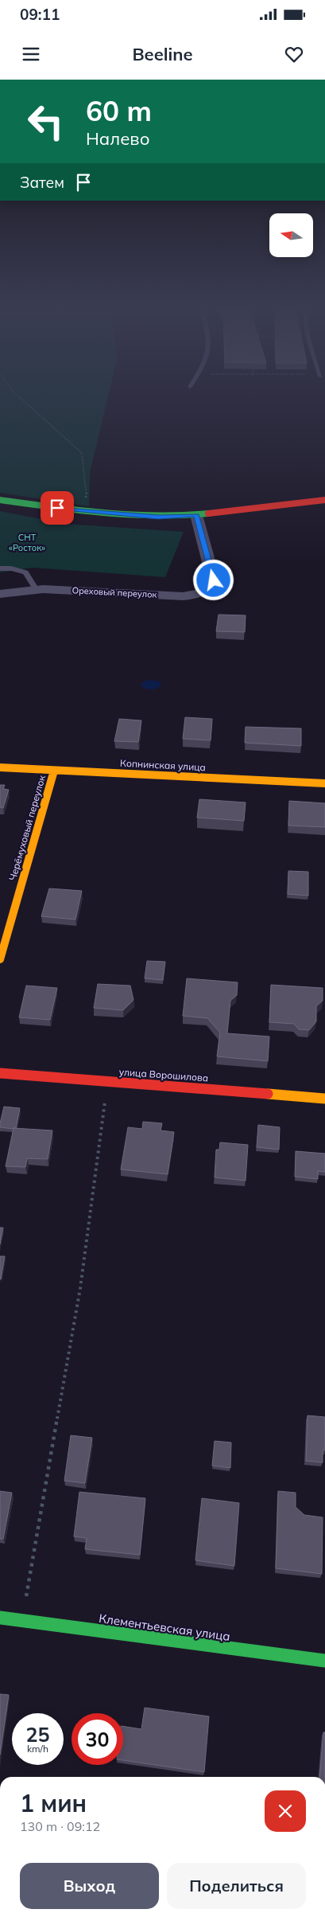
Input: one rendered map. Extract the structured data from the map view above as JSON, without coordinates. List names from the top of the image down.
{
  "streets": {
    "street": [
      "Ореховый переулок",
      "Копнинская улица",
      "Черёмуховый переулок",
      "улица Ворошилова",
      "Клементьевская улица"
    ]
  },
  "crossings": [
    ["Копнинская улица", "Черёмуховый переулок"]
  ],
  "parks": ["СНТ «Росток»"],
  "north": "left",
  "page": {
    "status": "09:11",
    "header": "Beeline",
    "turn": ["60 m", "Налево"],
    "then": "Затем",
    "speed": "25 km/h",
    "limit": "30",
    "heading": ["1 мин", "130 m · 09:12"],
    "buttons": ["Выход", "Поделиться"]
  }
}
